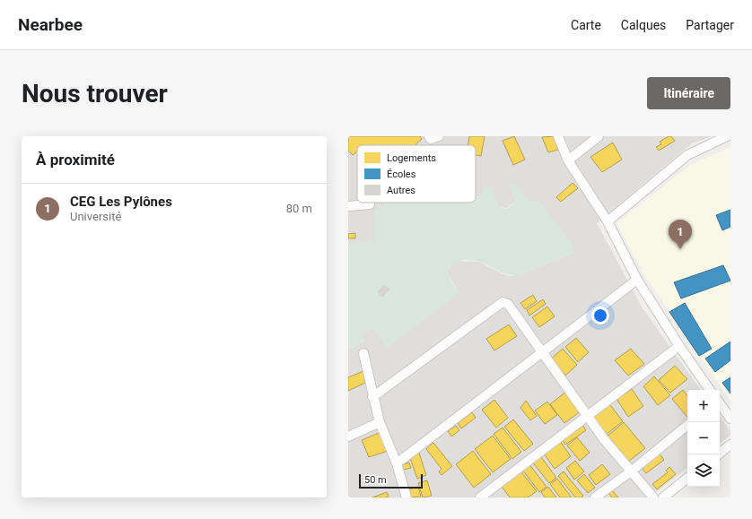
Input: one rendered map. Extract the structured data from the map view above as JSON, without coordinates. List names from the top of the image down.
{
  "legend": ["Logements", "Écoles", "Autres"],
  "scale_bar": "50 m",
  "page": {
    "header": "Nearbee",
    "nav": ["Carte", "Calques", "Partager"],
    "buttons": "Itinéraire",
    "title": "Nous trouver",
    "heading": "À proximité",
    "list": [
      {
        "mark": "1",
        "name": "CEG Les Pylônes",
        "note": "Université",
        "value": "80 m"
      }
    ],
    "pins": "1",
    "map_buttons": ["+", "−"],
    "scale": "50 m"
  }
}
